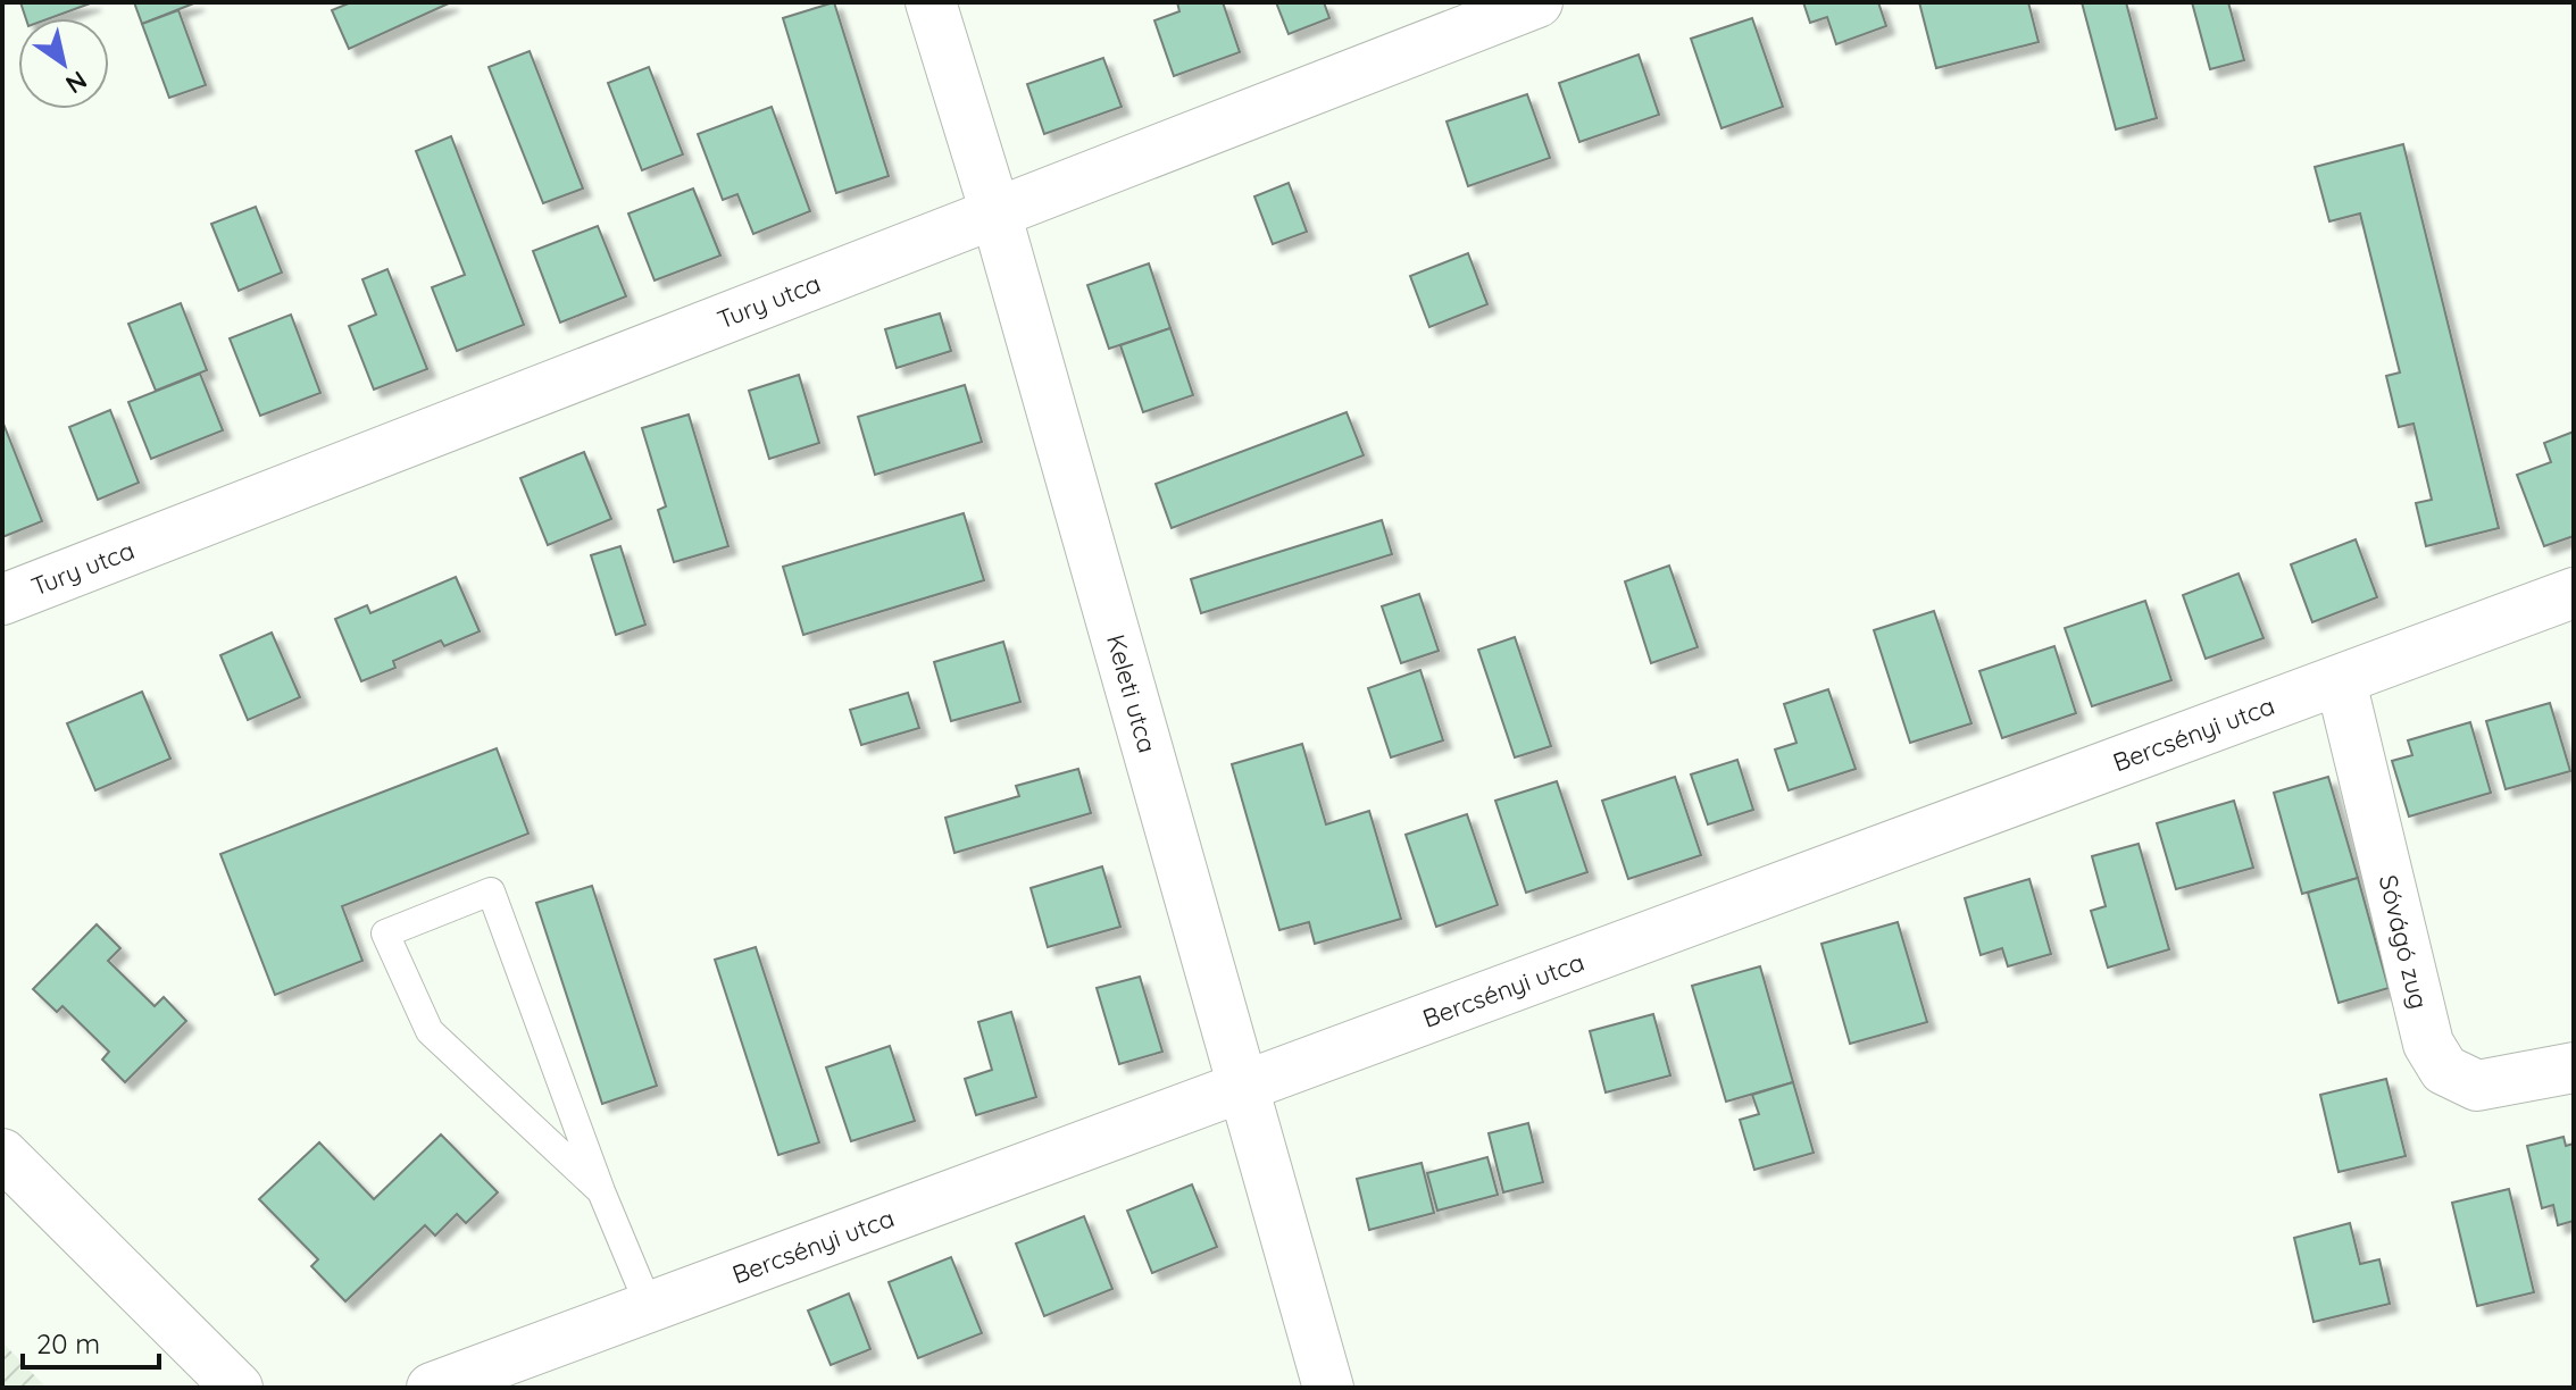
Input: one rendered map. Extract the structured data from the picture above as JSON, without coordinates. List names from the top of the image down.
{
  "streets": {
    "street": [
      "Tury utca",
      "Keleti utca",
      "Bercsényi utca",
      "Sóvágó zug"
    ]
  },
  "crossings": [
    ["Tury utca", "Keleti utca"],
    ["Keleti utca", "Bercsényi utca"],
    ["Bercsényi utca", "Sóvágó zug"]
  ],
  "scale_bar": "20 m",
  "north": "bottom right"
}
